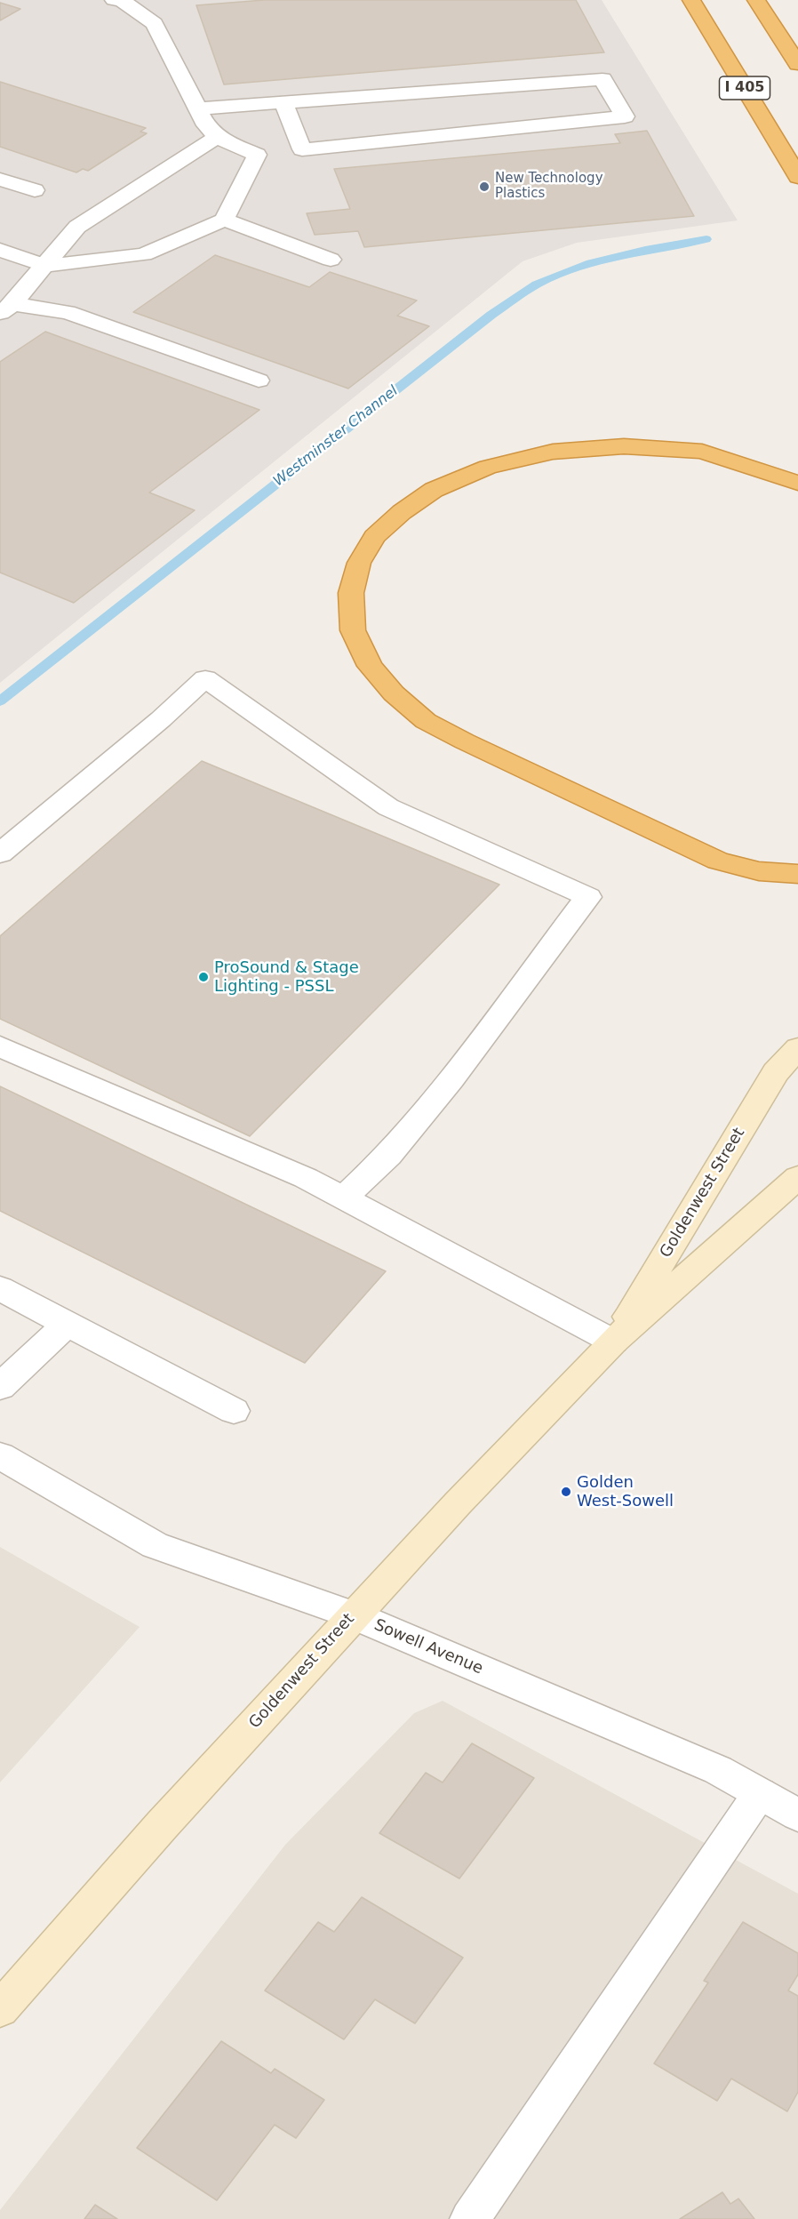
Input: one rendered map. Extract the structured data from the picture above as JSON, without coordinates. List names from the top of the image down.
{
  "streets": {
    "highway": ["I 405"],
    "main road": ["Goldenwest Street"],
    "street": ["Sowell Avenue"]
  },
  "crossings": [
    ["Goldenwest Street", "Sowell Avenue"]
  ],
  "water": ["Westminster Channel"],
  "places": ["New Technology Plastics", "ProSound & Stage Lighting - PSSL", "Golden West-Sowell"]
}
